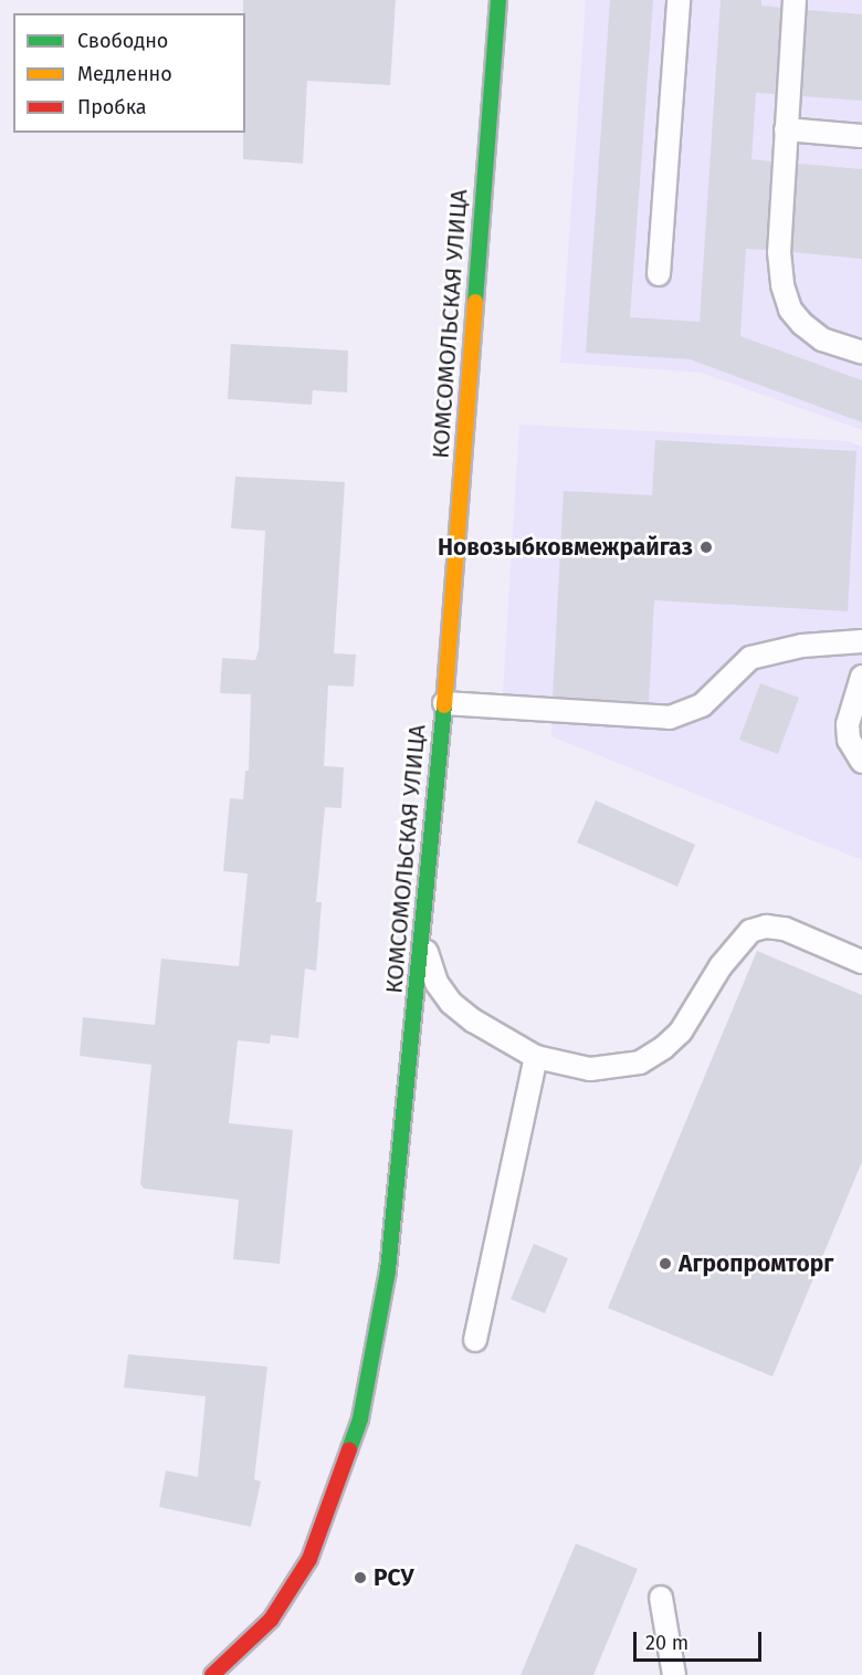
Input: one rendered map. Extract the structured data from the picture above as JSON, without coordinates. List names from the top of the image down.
{
  "streets": {
    "street": ["КОМСОМОЛЬСКАЯ УЛИЦА"]
  },
  "places": ["Новозыбковмежрайгаз", "Агропромторг", "РСУ"],
  "legend": ["Свободно", "Медленно", "Пробка"],
  "scale_bar": "20 m"
}
